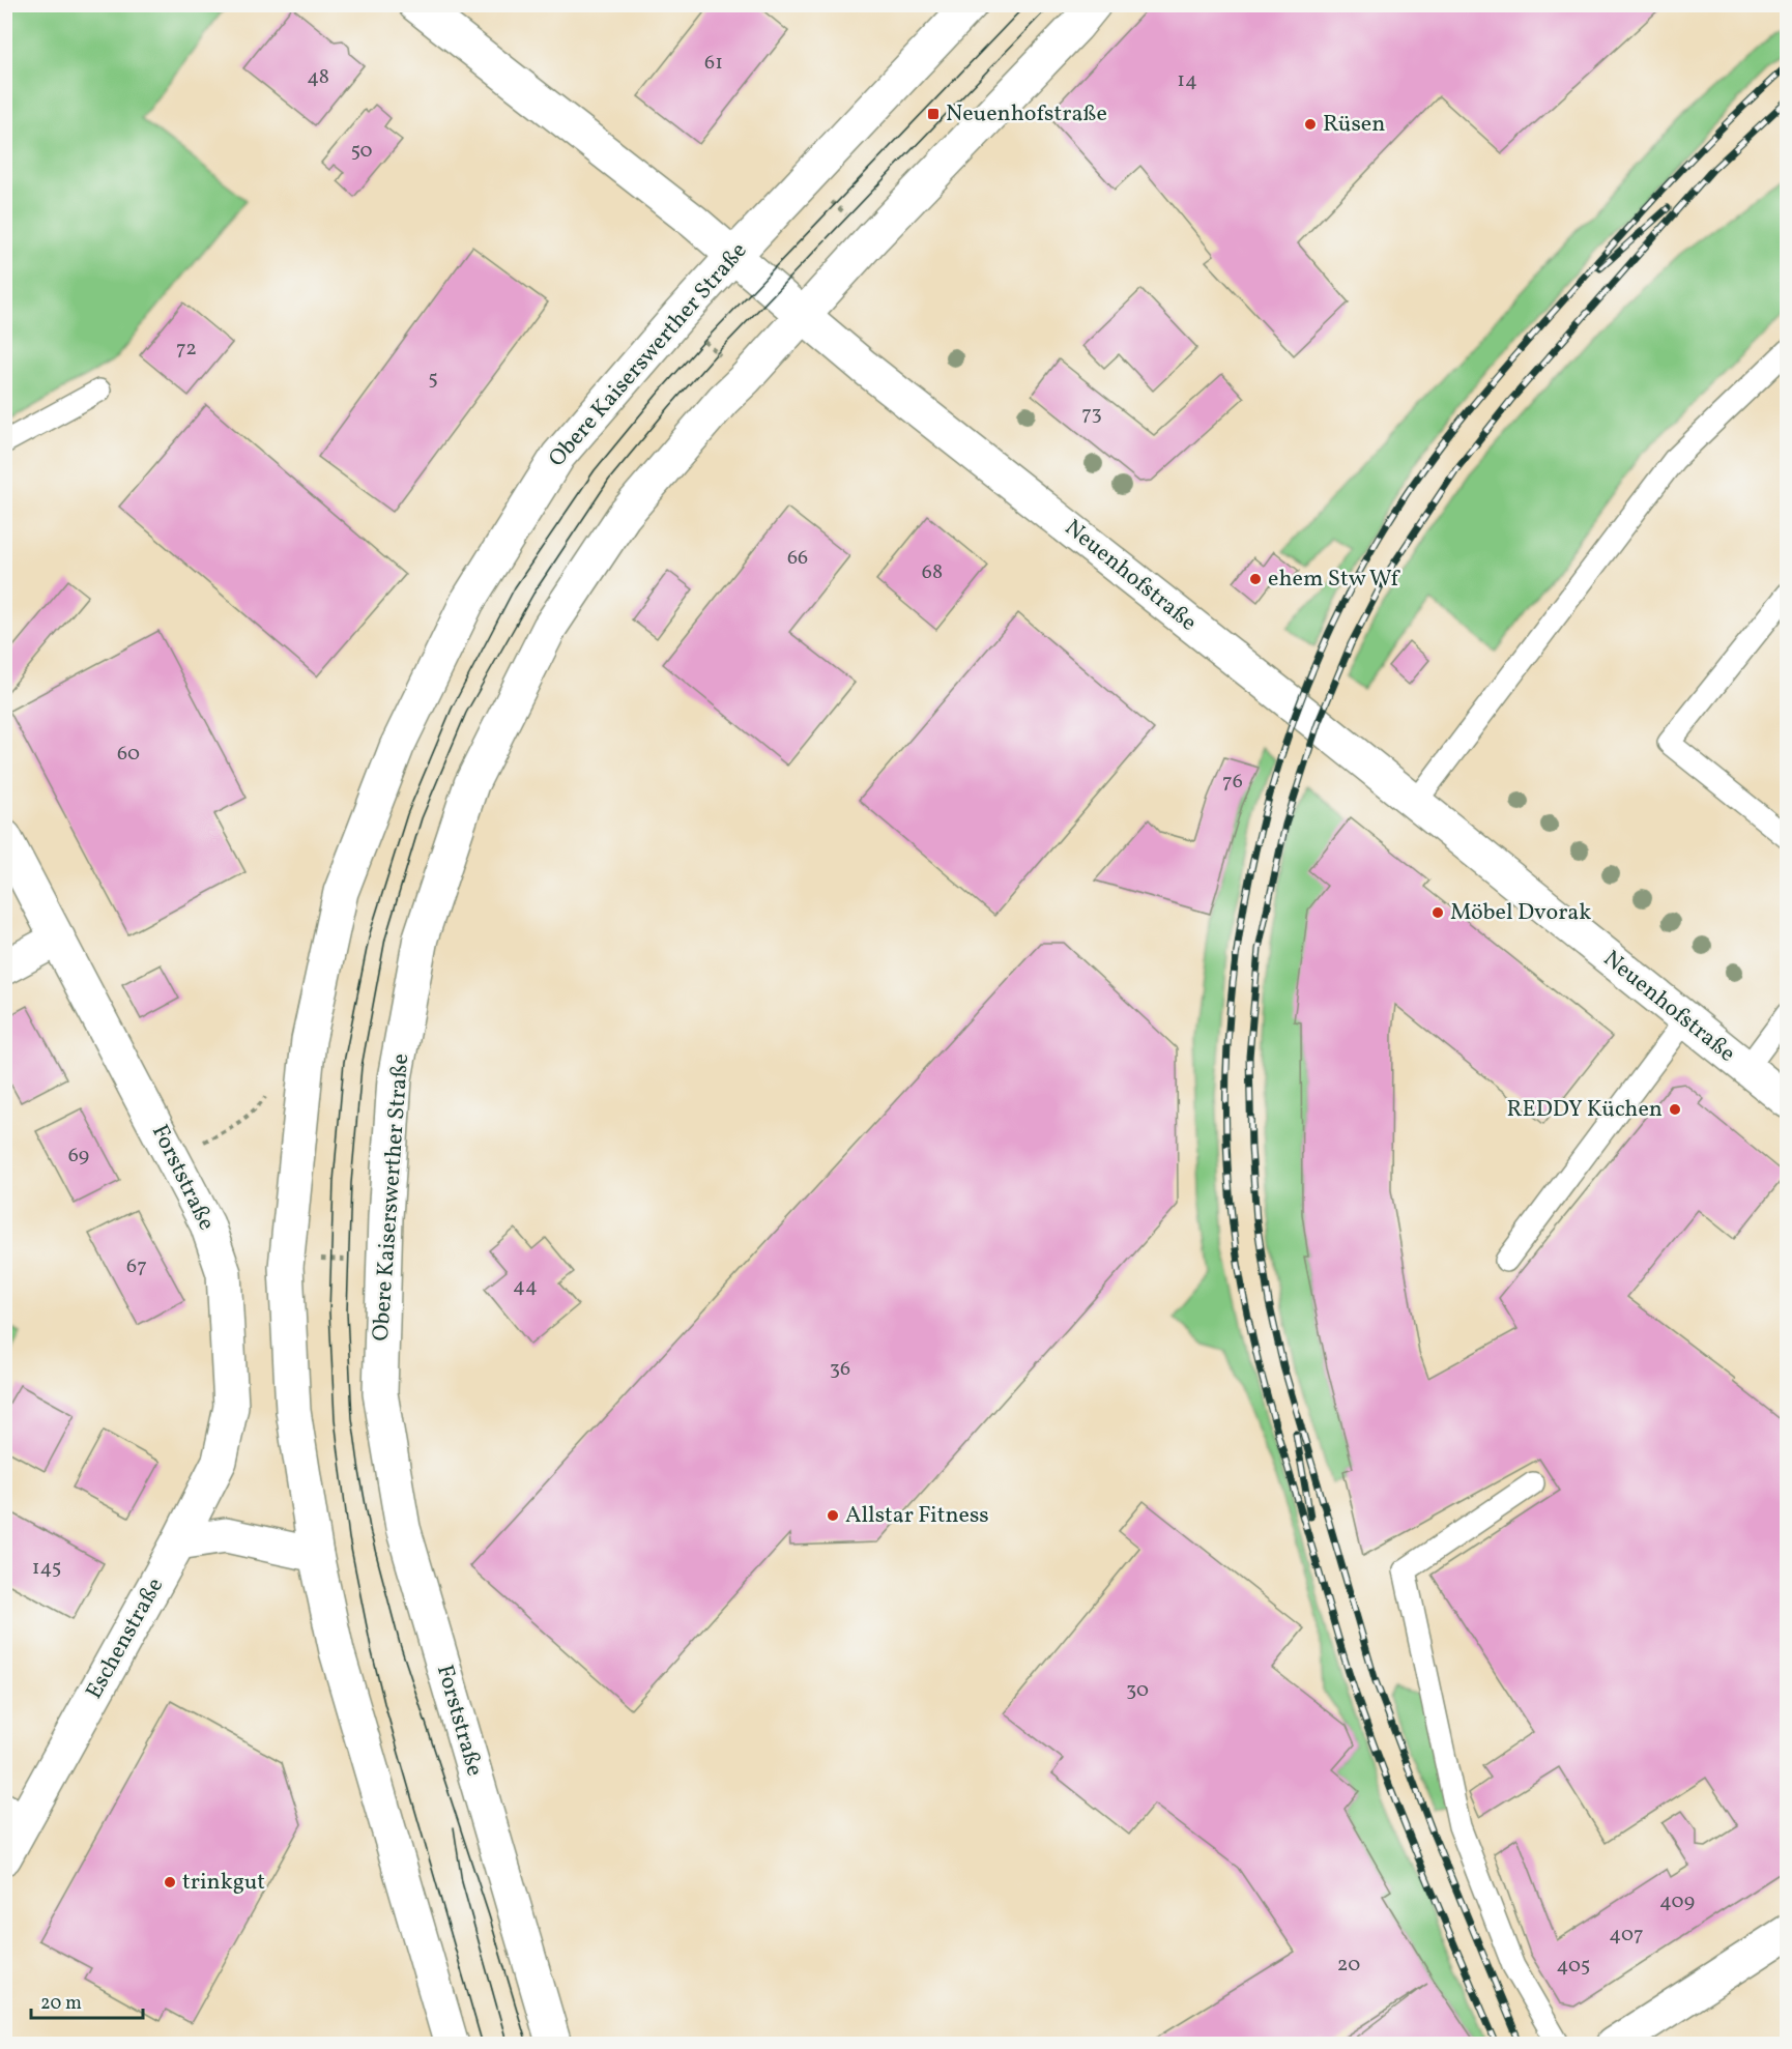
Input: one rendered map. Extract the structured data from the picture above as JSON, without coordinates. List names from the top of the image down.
{
  "streets": {
    "street": [
      "Obere Kaiserswerther Straße",
      "Neuenhofstraße",
      "Forststraße",
      "Eschenstraße"
    ]
  },
  "crossings": [
    ["Obere Kaiserswerther Straße", "Neuenhofstraße"],
    ["Obere Kaiserswerther Straße", "Forststraße"],
    ["Forststraße", "Eschenstraße"]
  ],
  "places": {
    "transit": ["Neuenhofstraße"],
    "other": [
      "Rüsen",
      "ehem Stw Wf",
      "Möbel Dvorak",
      "REDDY Küchen",
      "Allstar Fitness",
      "trinkgut"
    ]
  },
  "house_numbers": [
    "61",
    "48",
    "14",
    "50",
    "72",
    "5",
    "73",
    "66",
    "68",
    "60",
    "76",
    "69",
    "67",
    "44",
    "36",
    "145",
    "30",
    "409",
    "407",
    "20",
    "405"
  ],
  "scale_bar": "20 m"
}
